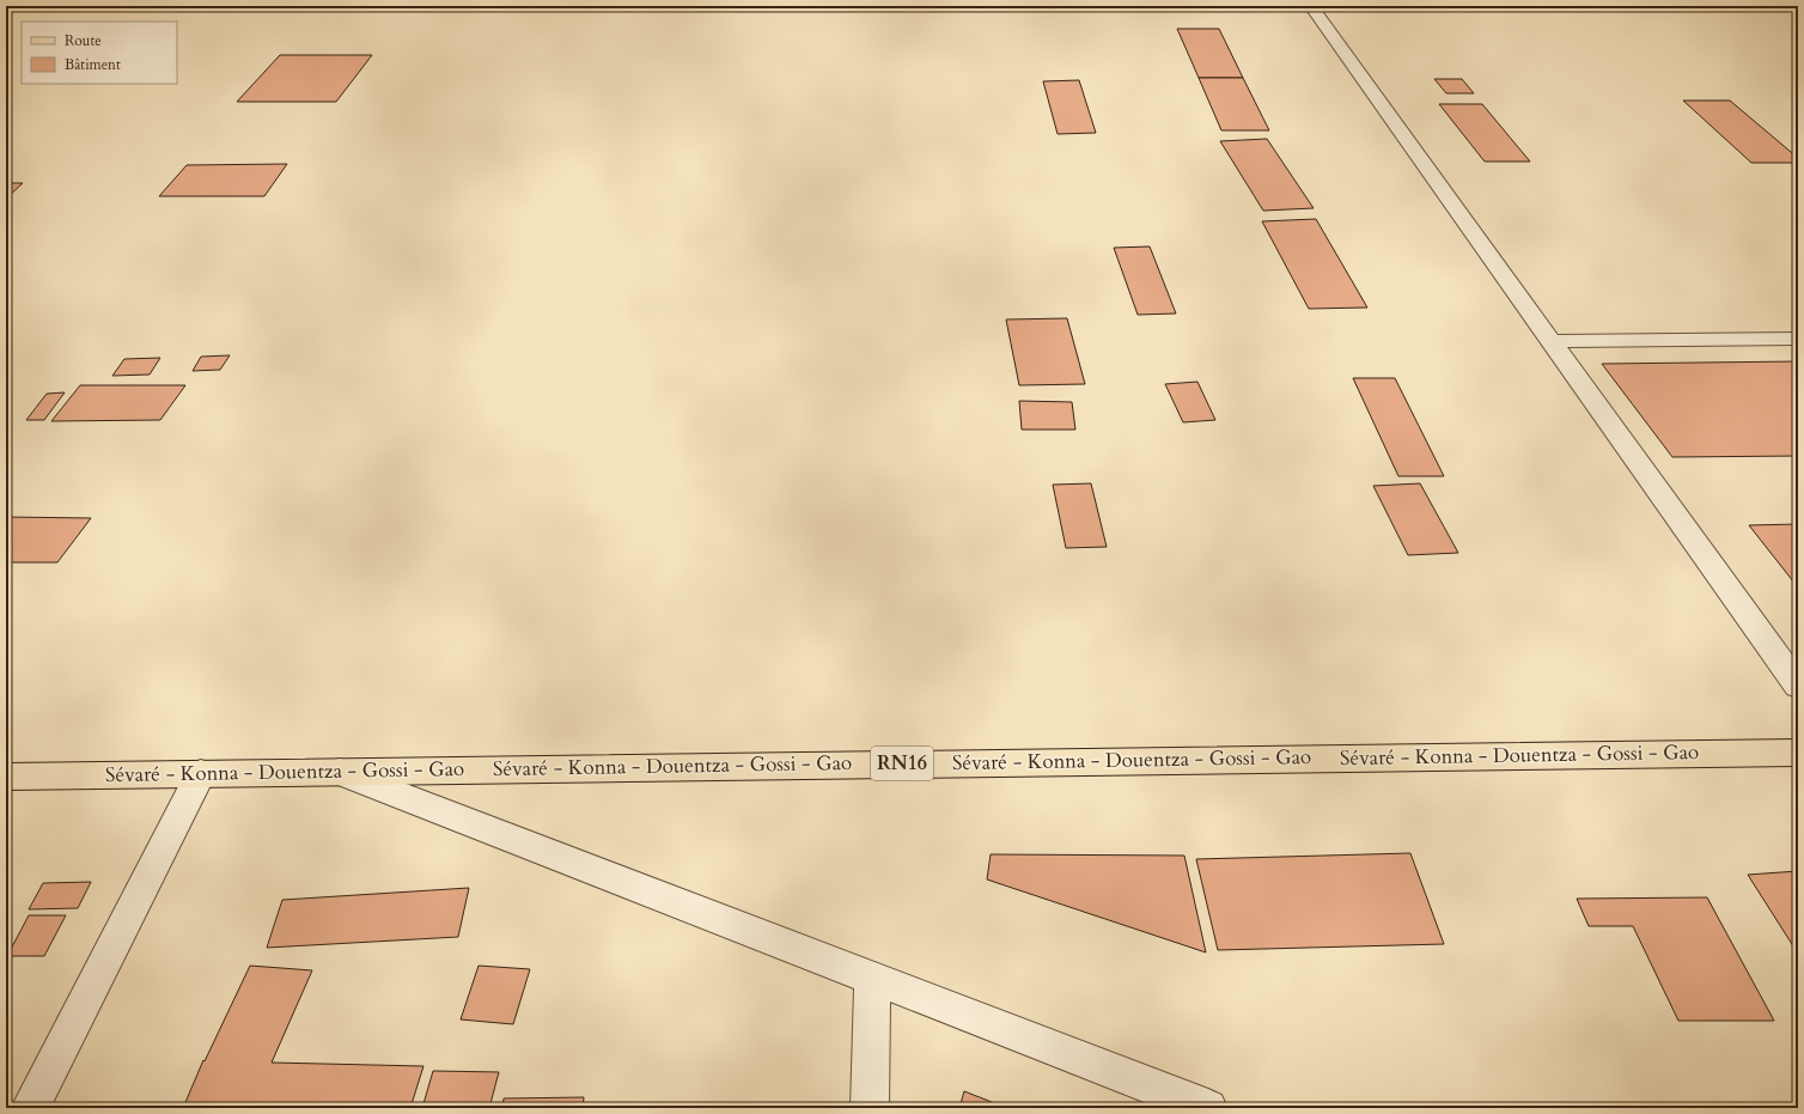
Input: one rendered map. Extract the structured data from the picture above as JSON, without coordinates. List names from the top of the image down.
{
  "streets": {
    "main road": ["Sévaré - Konna - Douentza - Gossi - Gao", "RN16"]
  },
  "legend": ["Route", "Bâtiment"]
}
